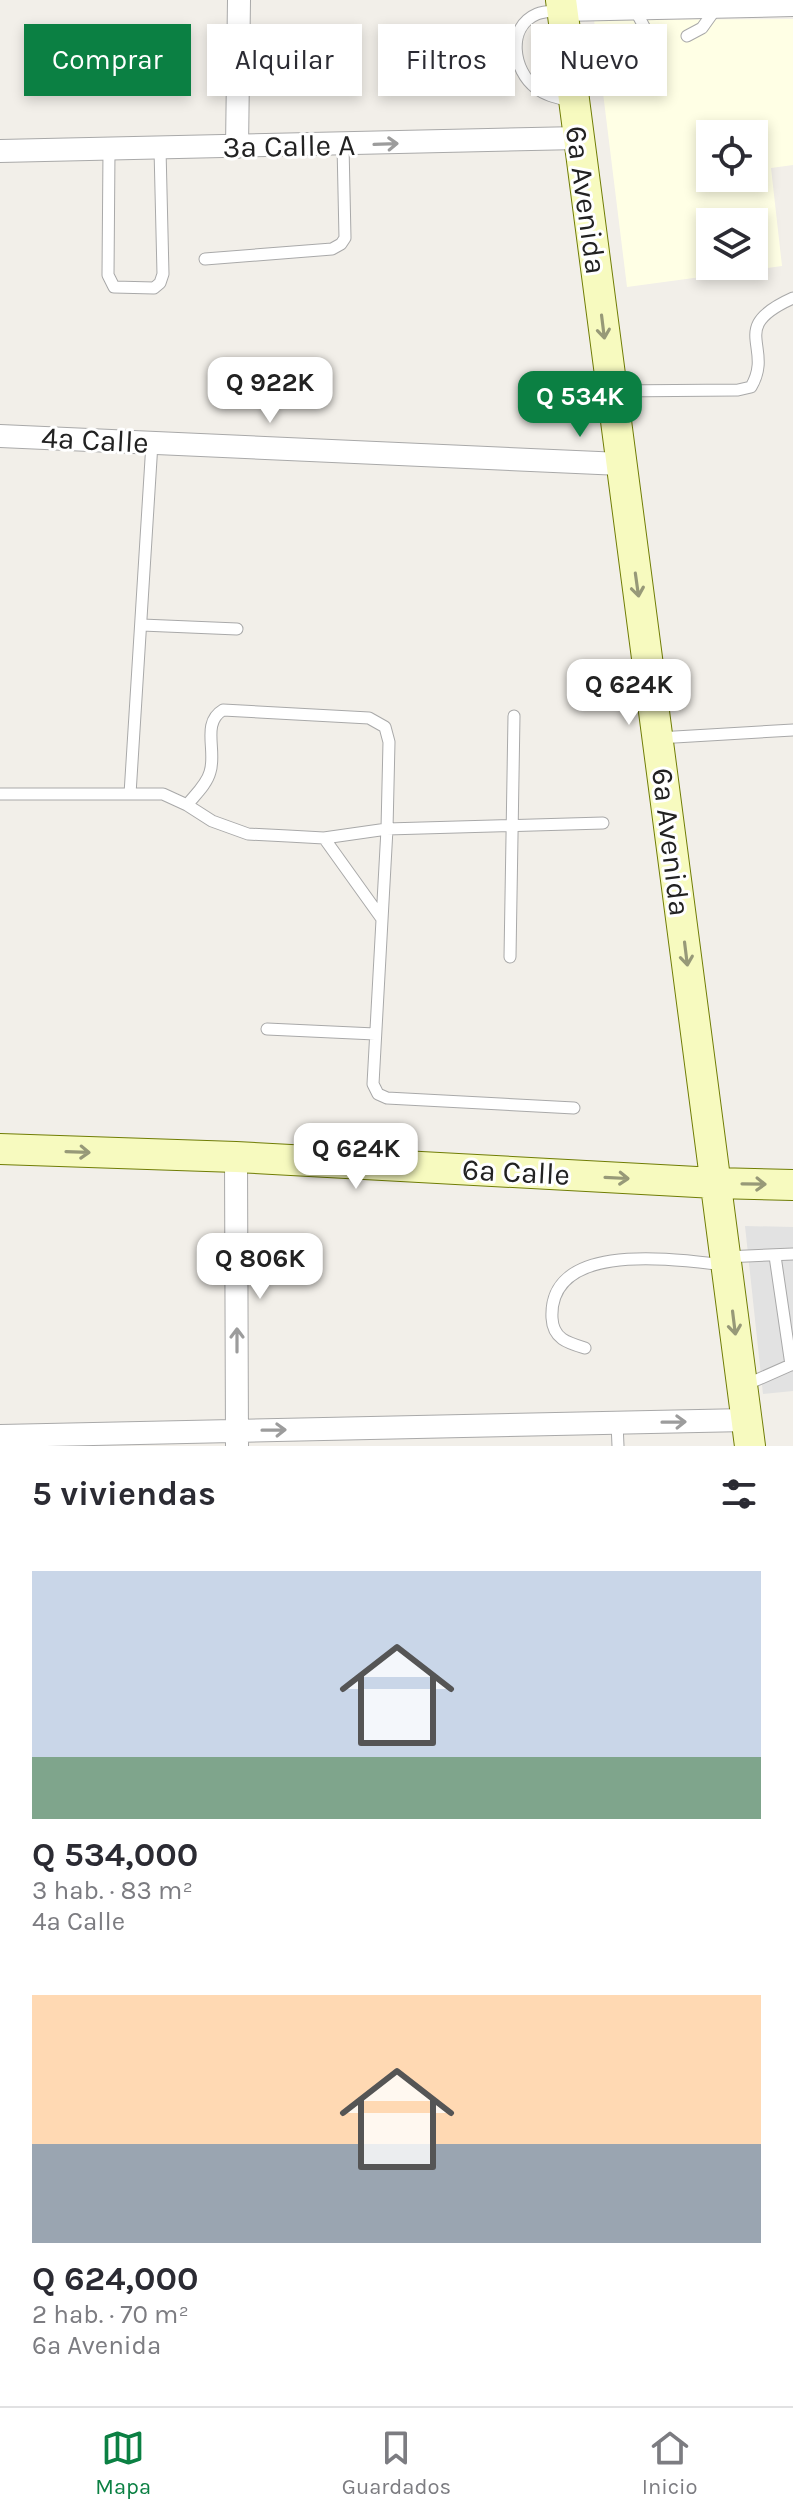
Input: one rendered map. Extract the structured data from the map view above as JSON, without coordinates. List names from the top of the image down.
{
  "streets": {
    "main road": ["6a Avenida", "6a Calle"],
    "street": ["3a Calle A", "4a Calle"]
  },
  "crossings": [
    ["3a Calle A", "6a Avenida"],
    ["6a Avenida", "4a Calle"],
    ["6a Avenida", "6a Calle"]
  ],
  "one_way": ["3a Calle A", "6a Avenida", "6a Calle"],
  "page": {
    "chip": [
      "Comprar",
      "Alquilar",
      "Filtros",
      "Nuevo"
    ],
    "price": [
      "Q 922K",
      "Q 534K",
      "Q 624K",
      "Q 624K",
      "Q 806K"
    ],
    "heading": "5 viviendas",
    "list": [
      {
        "name": "Q 534,000",
        "note": "3 hab. · 83 m² · 4a Calle"
      },
      {
        "name": "Q 624,000",
        "note": "2 hab. · 70 m² · 6a Avenida"
      }
    ],
    "tabs": ["Mapa", "Guardados", "Inicio"]
  }
}
